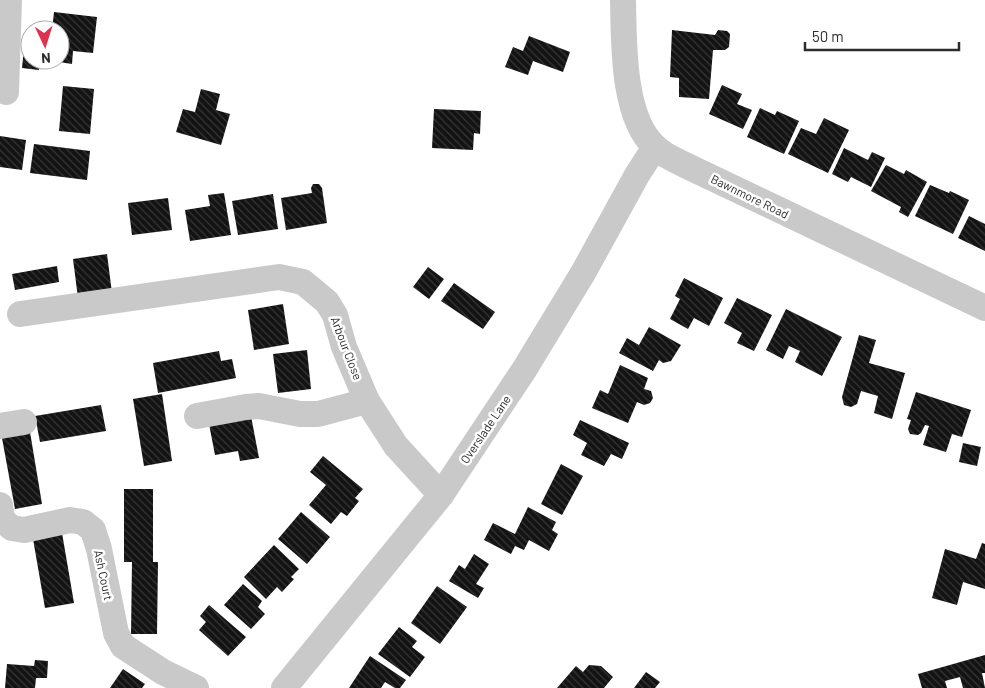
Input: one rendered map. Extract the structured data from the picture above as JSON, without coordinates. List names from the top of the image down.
{
  "streets": {
    "street": [
      "Bawnmore Road",
      "Arbour Close",
      "Overslade Lane",
      "Ash Court"
    ]
  },
  "crossings": [
    ["Bawnmore Road", "Overslade Lane"],
    ["Arbour Close", "Overslade Lane"]
  ],
  "scale_bar": "50 m",
  "north": "bottom"
}
